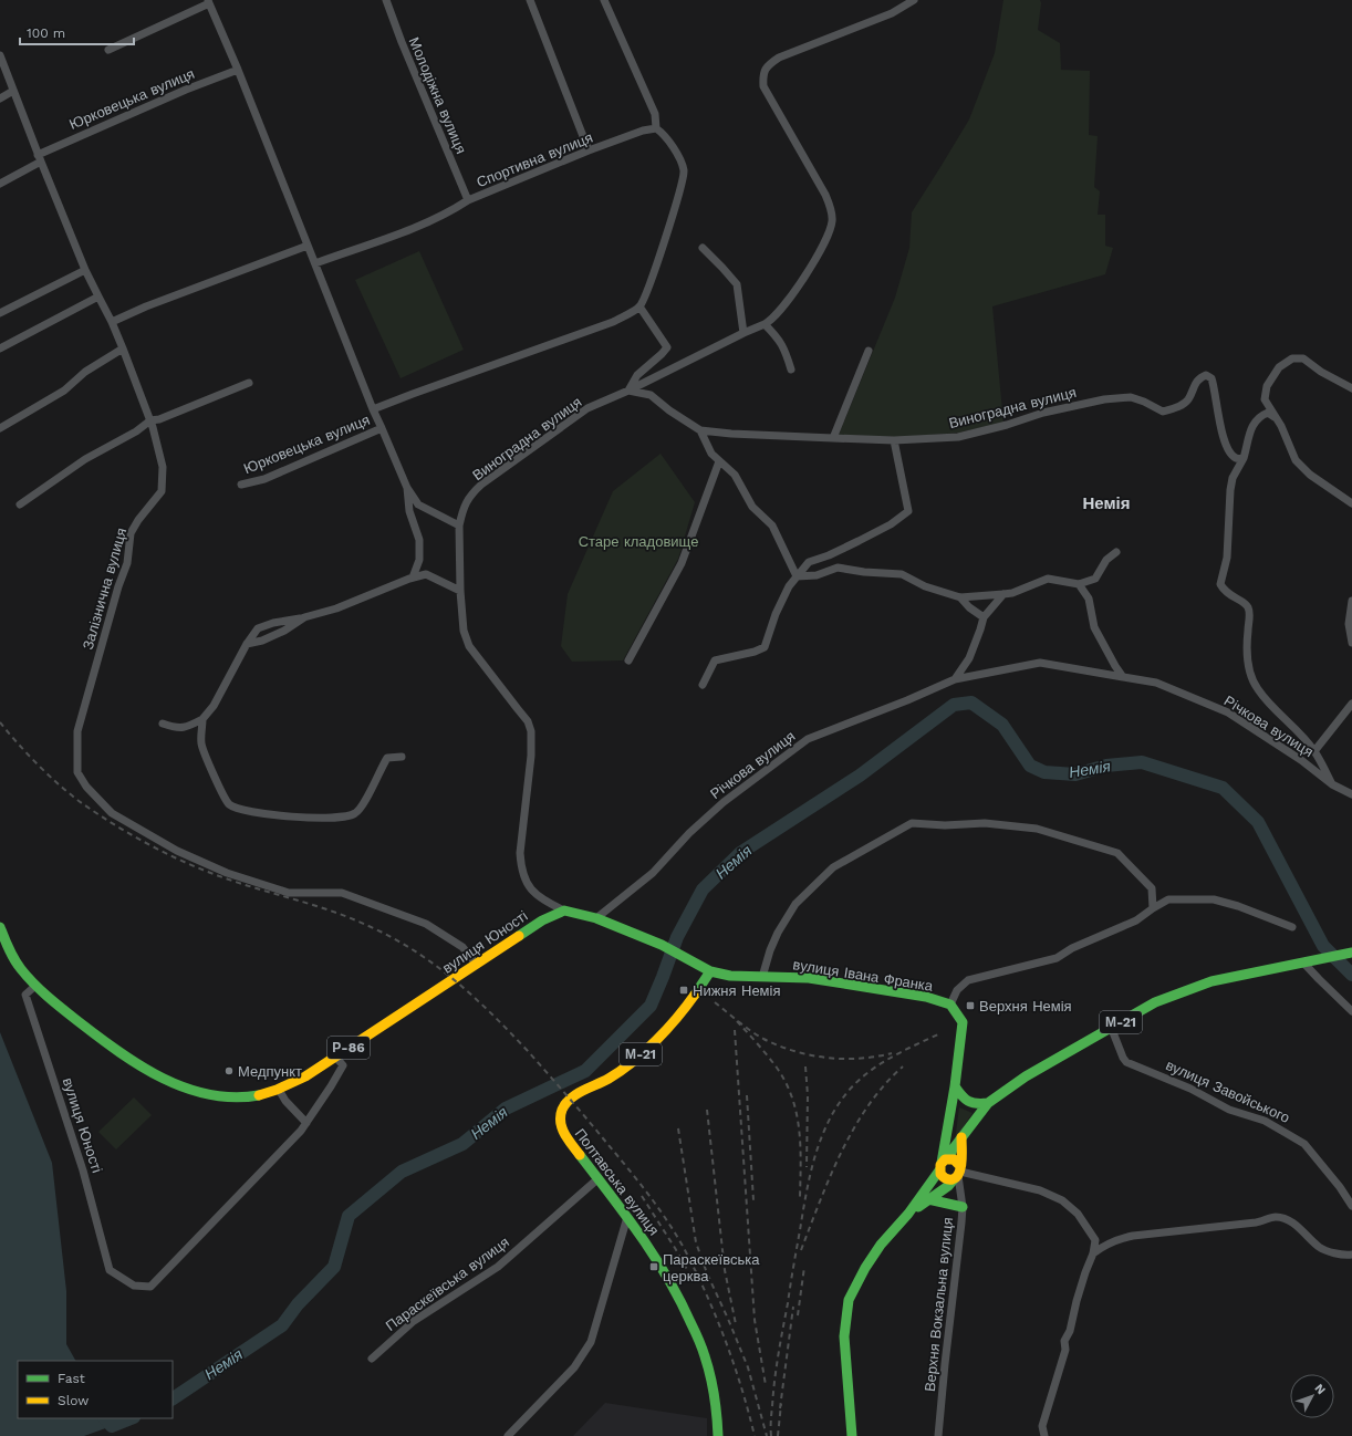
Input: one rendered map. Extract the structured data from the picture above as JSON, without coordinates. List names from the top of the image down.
{
  "streets": {
    "main road": [
      "вулиця Юності",
      "вулиця Івана Франка",
      "М-21",
      "Р-86",
      "Полтавська вулиця"
    ],
    "street": [
      "Молодіжна вулиця",
      "Юрковецька вулиця",
      "Спортивна вулиця",
      "Виноградна вулиця",
      "Залізнична вулиця",
      "Річкова вулиця",
      "вулиця Завойського",
      "Параскеївська вулиця",
      "Верхня Вокзальна вулиця"
    ]
  },
  "crossings": [
    ["Молодіжна вулиця", "Спортивна вулиця"],
    ["Юрковецька вулиця", "Спортивна вулиця"],
    ["Юрковецька вулиця", "Виноградна вулиця"],
    ["Юрковецька вулиця", "Залізнична вулиця"],
    ["Залізнична вулиця", "вулиця Юності"],
    ["Річкова вулиця", "вулиця Івана Франка"],
    ["вулиця Юності", "Р-86"],
    ["вулиця Івана Франка", "Полтавська вулиця"],
    ["М-21", "вулиця Завойського"],
    ["М-21", "Верхня Вокзальна вулиця"],
    ["Полтавська вулиця", "Параскеївська вулиця"]
  ],
  "districts": ["Немія"],
  "water": ["Немія"],
  "parks": ["Старе кладовище"],
  "places": {
    "transit": ["Нижня Немія", "Верхня Немія", "Параскеївська церква"],
    "other": ["Медпункт"]
  },
  "legend": ["Fast", "Slow"],
  "scale_bar": "100 m",
  "north": "top right"
}
